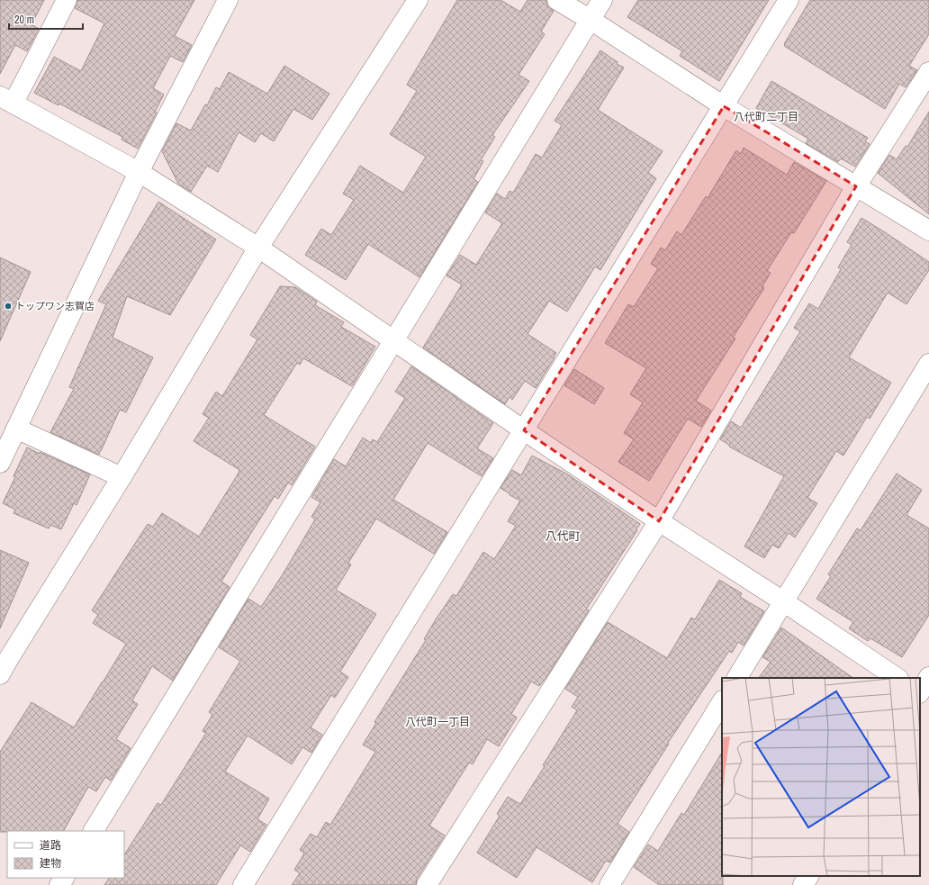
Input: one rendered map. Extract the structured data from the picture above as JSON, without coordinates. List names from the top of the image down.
{
  "districts": ["八代町二丁目", "八代町", "八代町一丁目"],
  "places": ["トップワン志賀店"],
  "legend": ["道路", "建物"],
  "scale_bar": "20 m"
}
